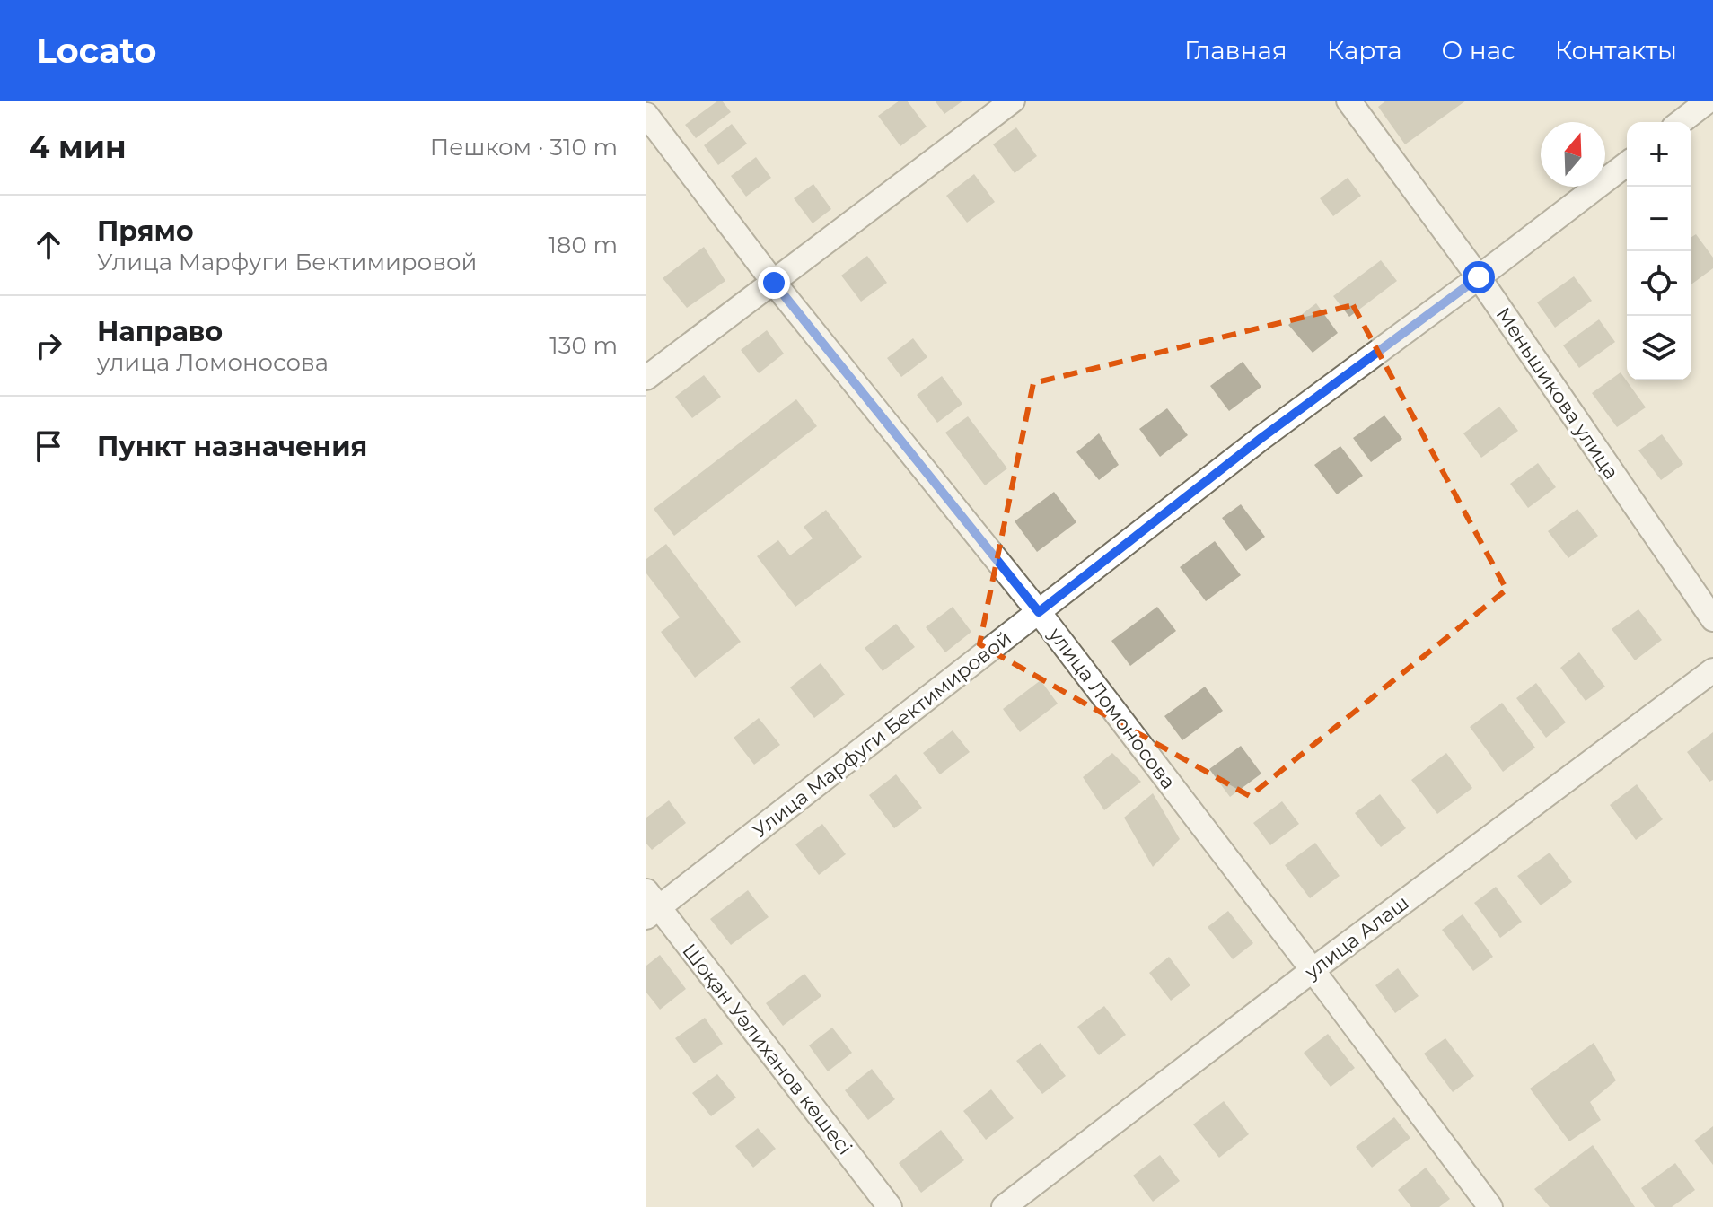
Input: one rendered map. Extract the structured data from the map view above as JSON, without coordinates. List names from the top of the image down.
{
  "streets": {
    "street": [
      "Меньшикова улица",
      "улица Ломоносова",
      "Улица Марфуги Бектимировой",
      "улица Алаш",
      "Шоқан Уәлиханов көшесі"
    ]
  },
  "crossings": [
    ["Меньшикова улица", "Улица Марфуги Бектимировой"],
    ["улица Ломоносова", "Улица Марфуги Бектимировой"],
    ["улица Ломоносова", "улица Алаш"],
    ["Улица Марфуги Бектимировой", "Шоқан Уәлиханов көшесі"]
  ],
  "north": "top",
  "page": {
    "header": "Locato",
    "nav": [
      "Главная",
      "Карта",
      "О нас",
      "Контакты"
    ],
    "heading": ["4 мин", "Пешком · 310 m"],
    "map_buttons": ["+", "−"],
    "list": [
      ["Прямо", "Улица Марфуги Бектимировой", "180 m"],
      ["Направо", "улица Ломоносова", "130 m"],
      "Пункт назначения"
    ]
  }
}
